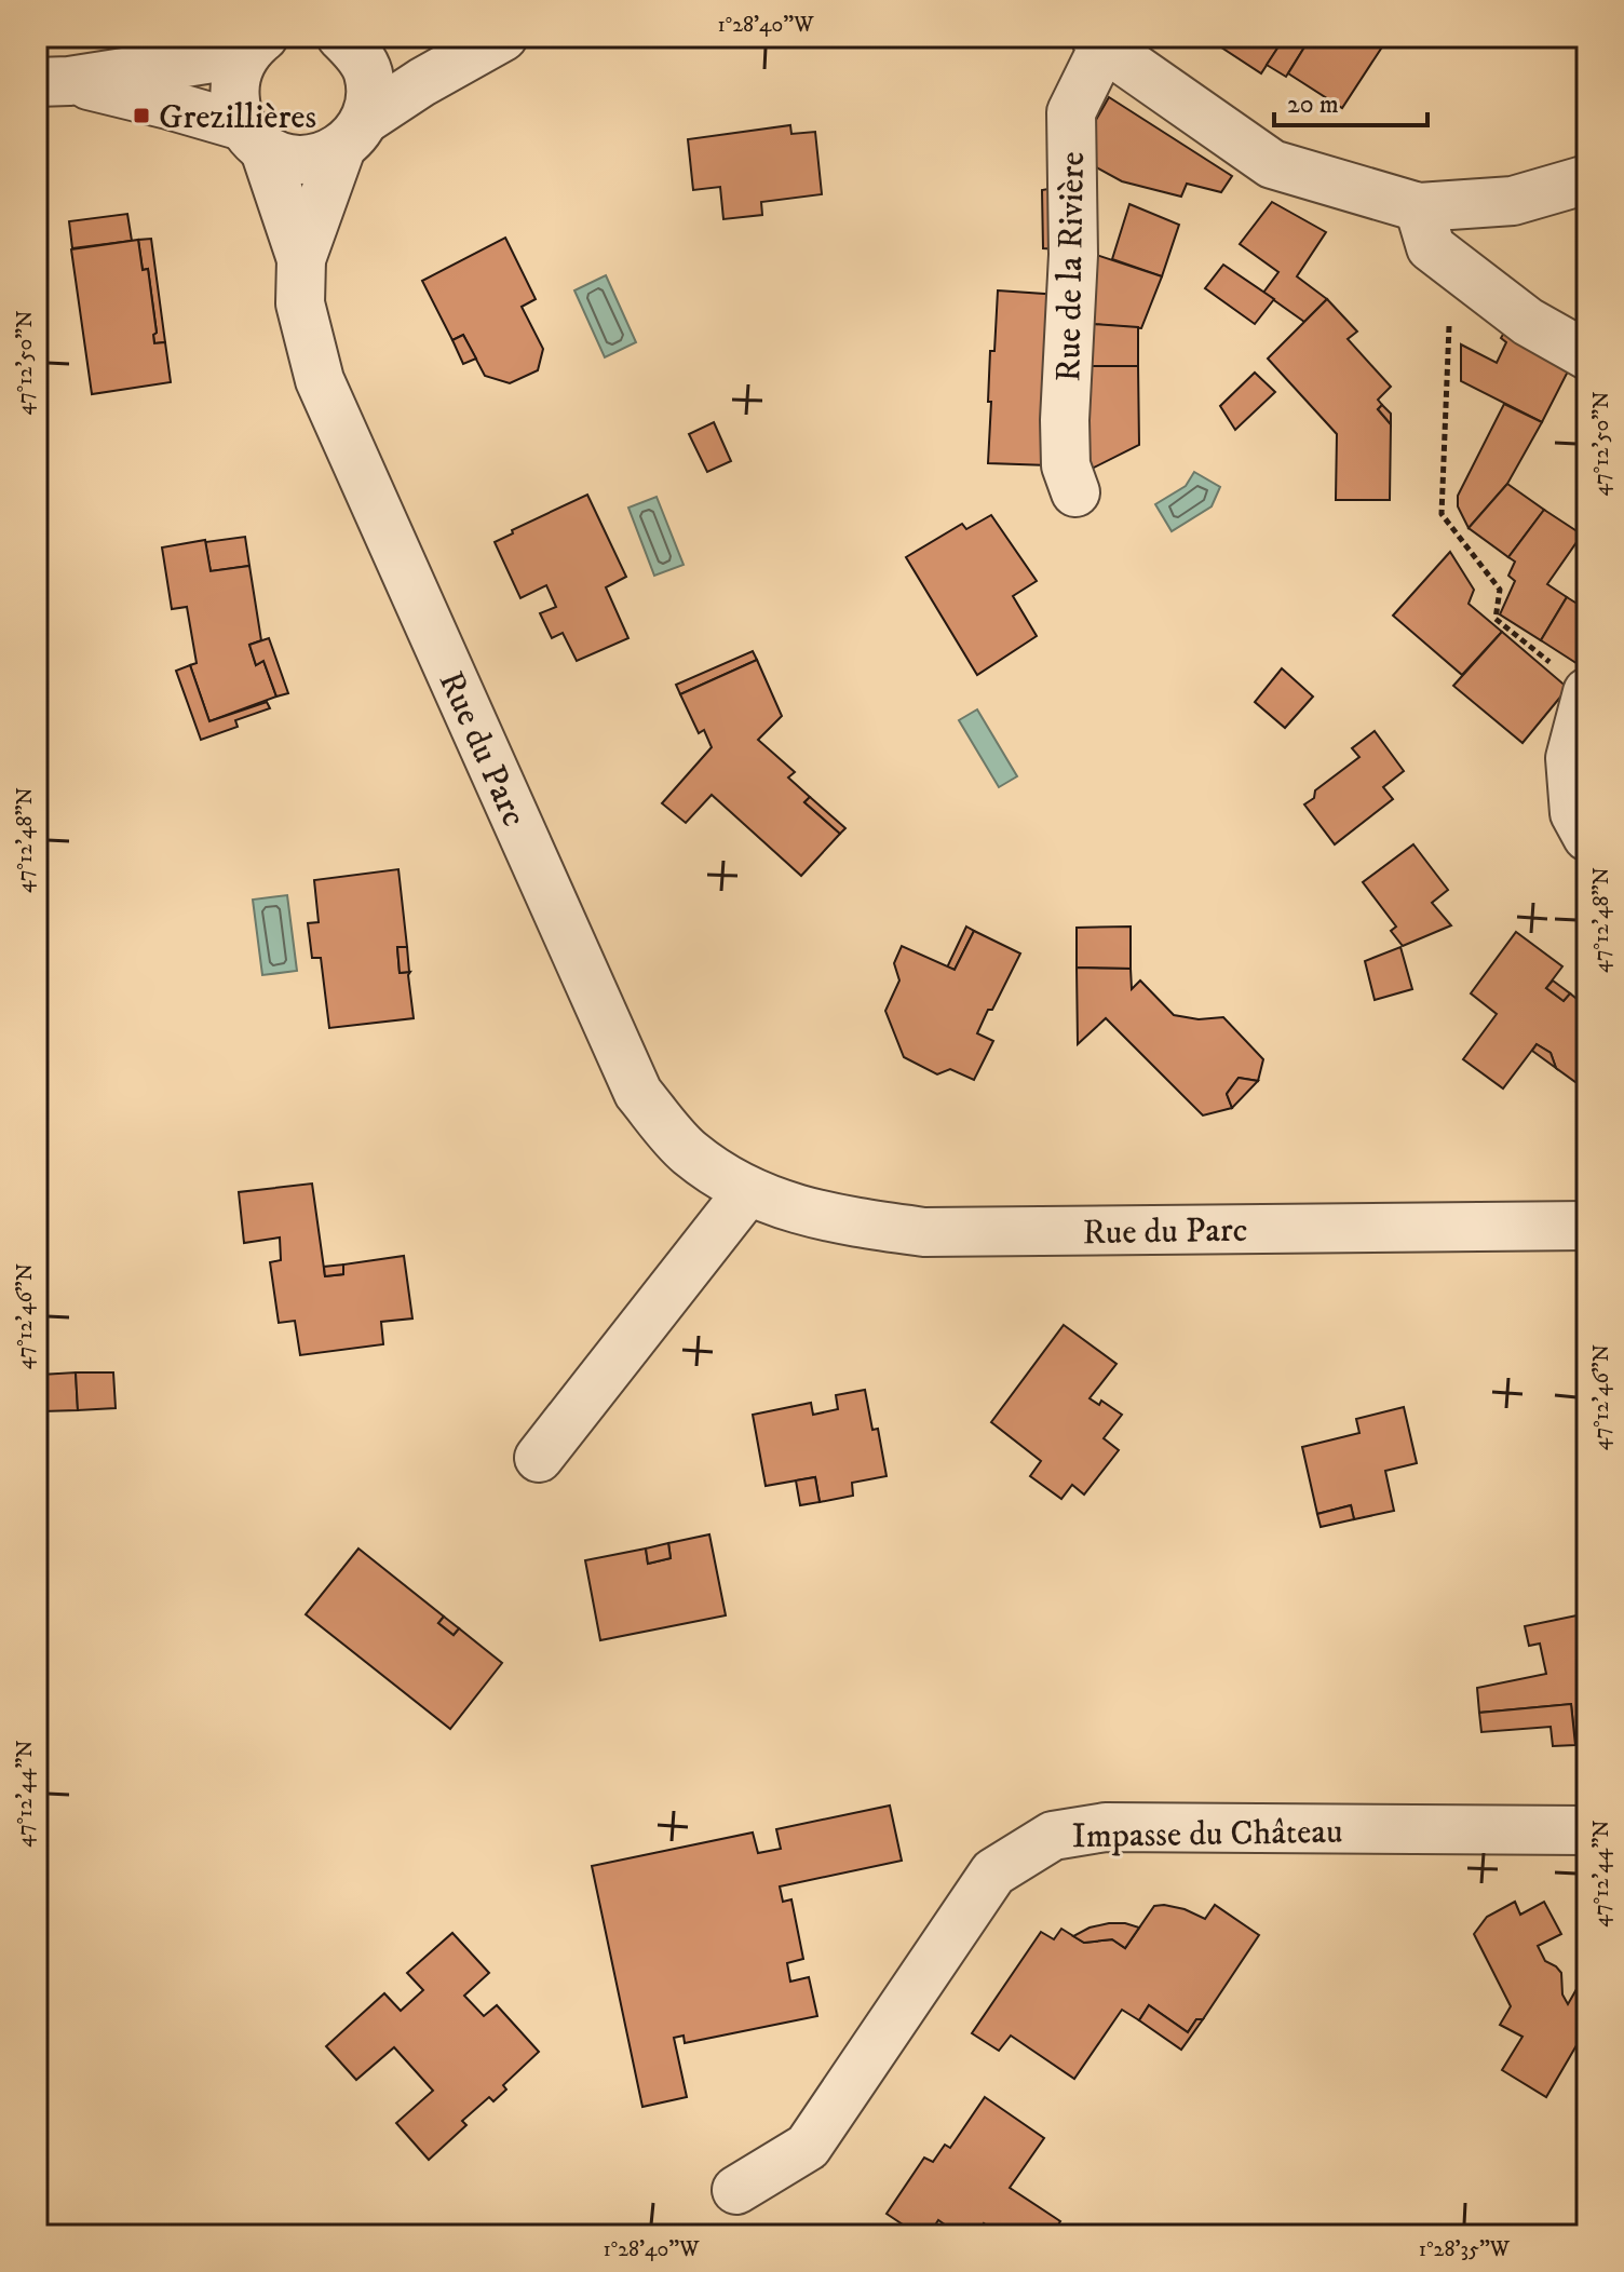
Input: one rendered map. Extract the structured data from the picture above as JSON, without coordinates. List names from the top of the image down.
{
  "streets": {
    "street": ["Rue de la Rivière", "Rue du Parc", "Impasse du Château"]
  },
  "places": {
    "transit": ["Grezillières"]
  },
  "scale_bar": "20 m",
  "coordinates": [
    "1°28'40\"W",
    "47°12'50\"N",
    "47°12'48\"N",
    "47°12'46\"N",
    "47°12'44\"N",
    "1°28'35\"W"
  ]
}
